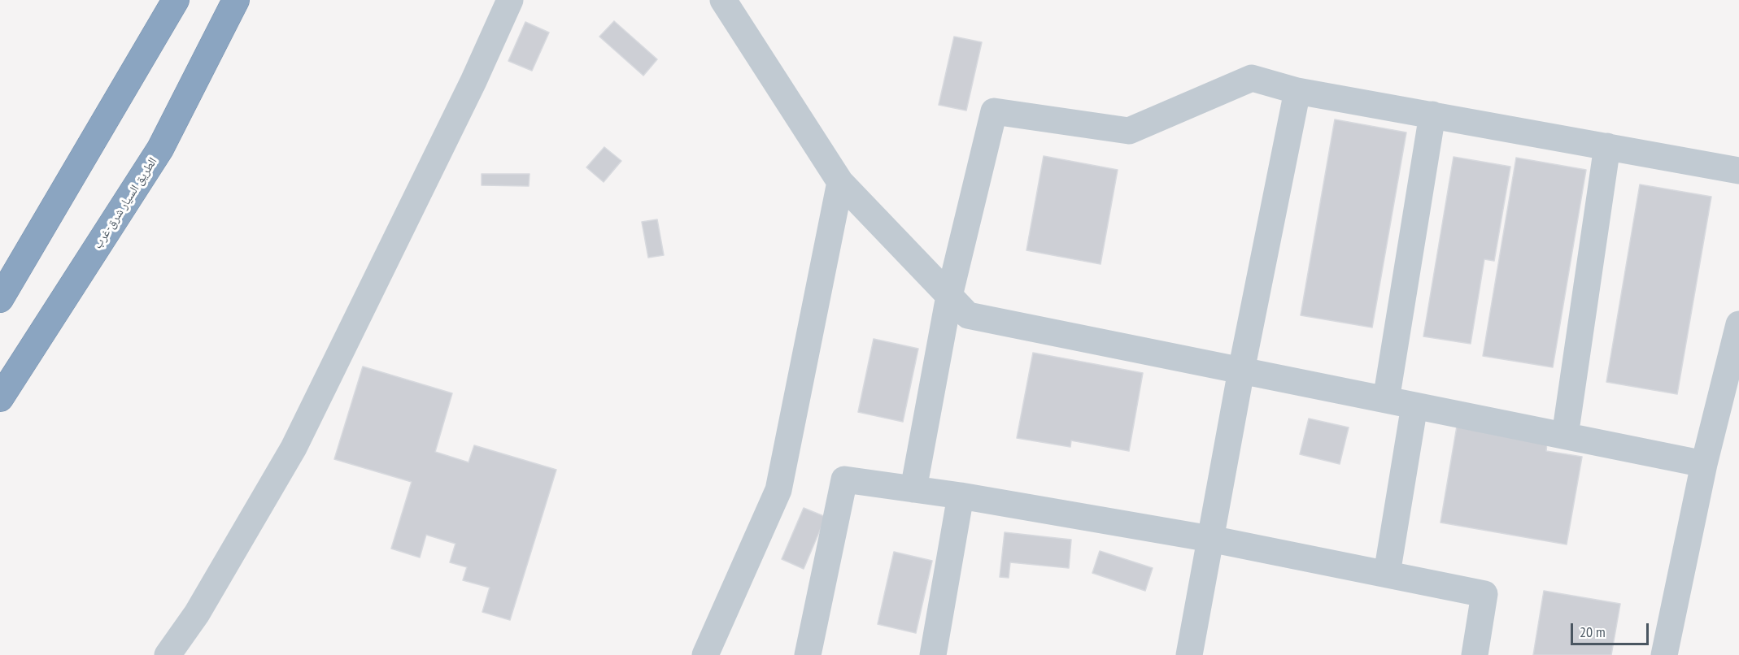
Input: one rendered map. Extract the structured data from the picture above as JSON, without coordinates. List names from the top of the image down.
{
  "streets": {
    "highway": ["الطريق السيار شرق-غرب"]
  },
  "scale_bar": "20 m"
}
